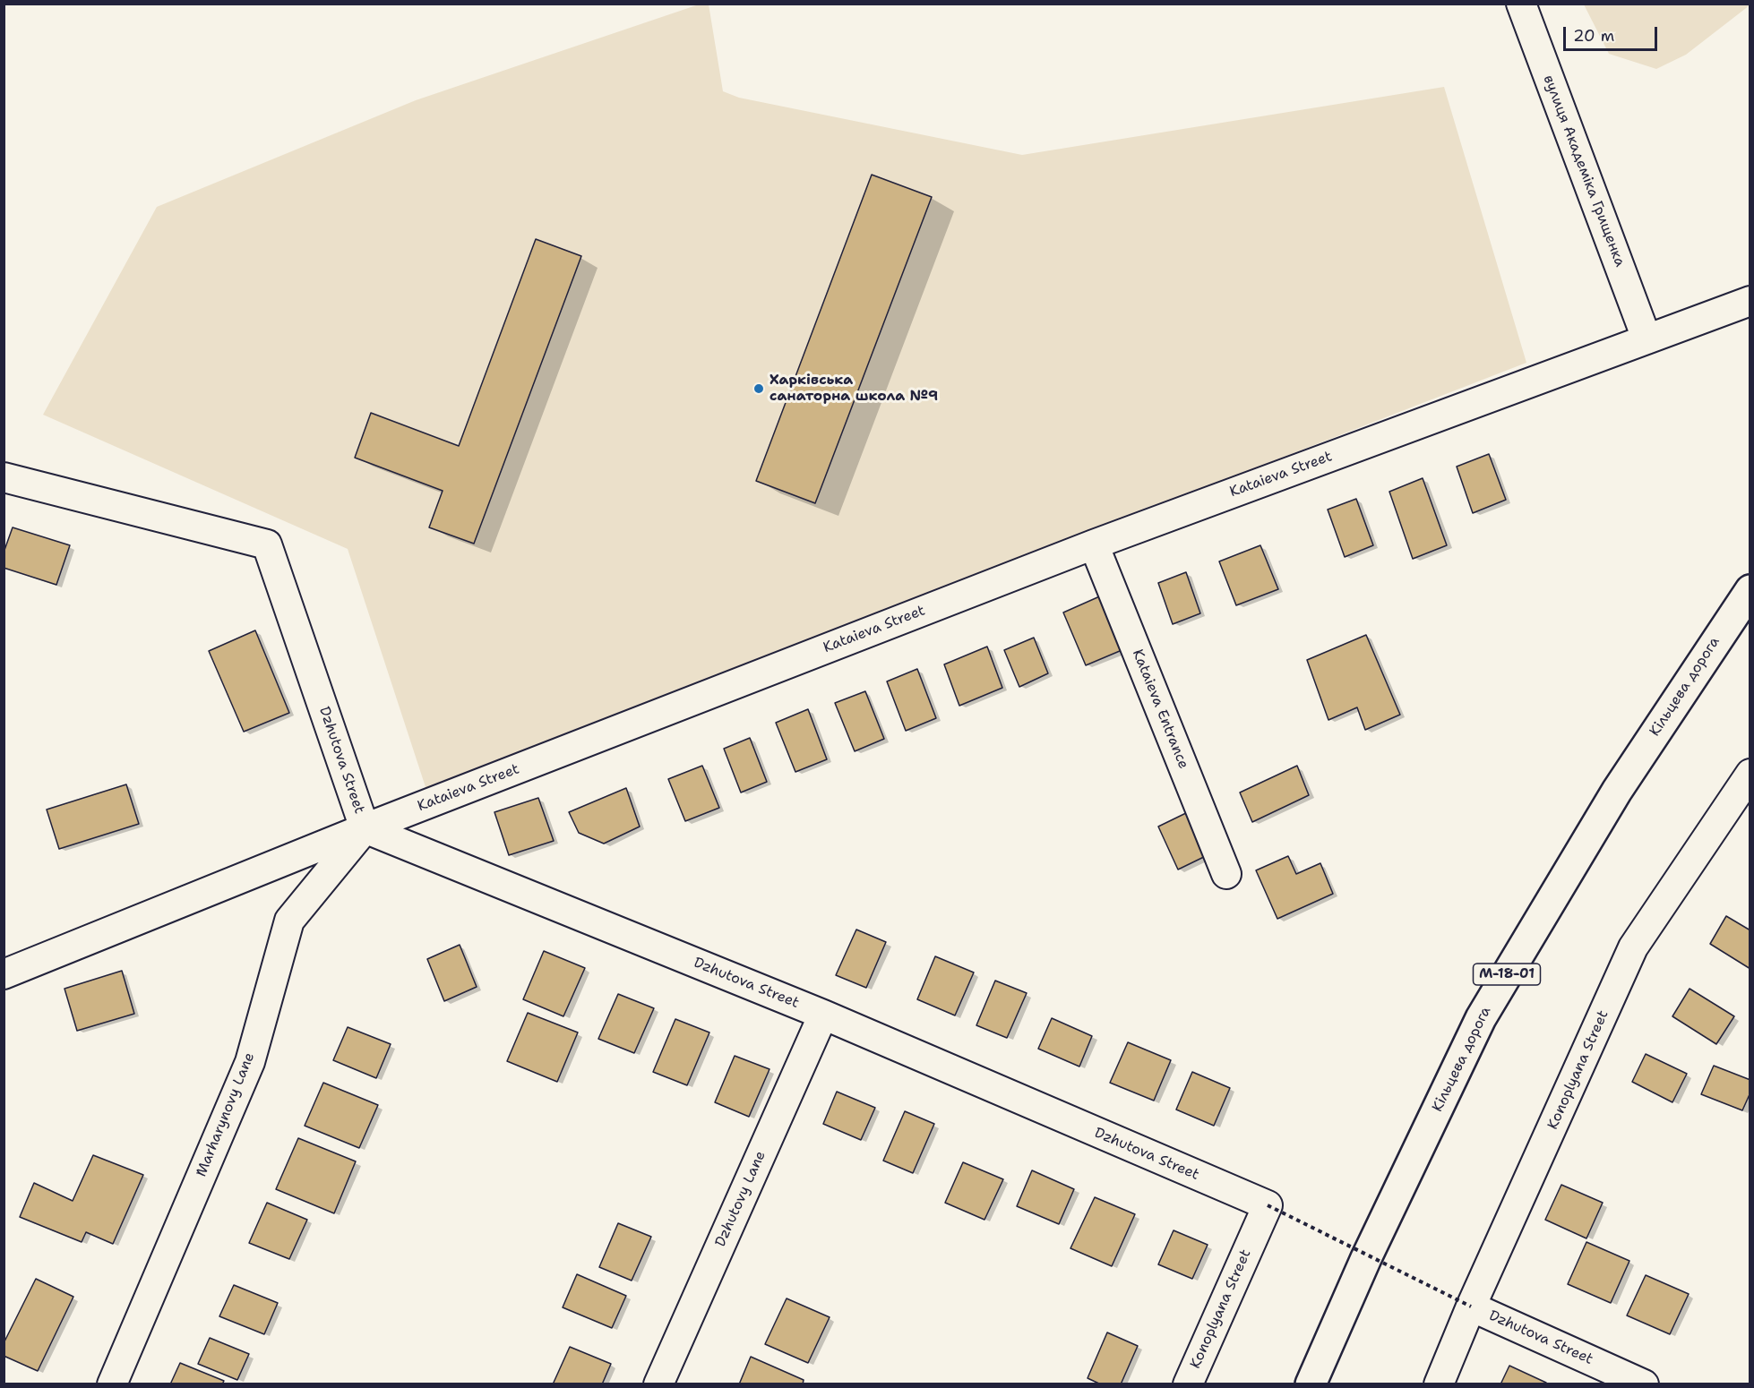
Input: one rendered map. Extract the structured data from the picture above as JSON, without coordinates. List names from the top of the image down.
{
  "streets": {
    "highway": ["Кільцева дорога", "М-18-01"],
    "street": [
      "вулиця Академіка Грищенка",
      "Kataieva Street",
      "Kataieva Entrance",
      "Dzhutova Street",
      "Konoplyana Street",
      "Marharynovy Lane",
      "Dzhutovy Lane"
    ]
  },
  "crossings": [
    ["вулиця Академіка Грищенка", "Kataieva Street"],
    ["Kataieva Street", "Kataieva Entrance"],
    ["Kataieva Street", "Dzhutova Street"],
    ["Kataieva Street", "Marharynovy Lane"],
    ["Dzhutova Street", "Konoplyana Street"],
    ["Dzhutova Street", "Marharynovy Lane"],
    ["Dzhutova Street", "Dzhutovy Lane"]
  ],
  "places": ["Харківська санаторна школа №9"],
  "scale_bar": "20 m"
}
